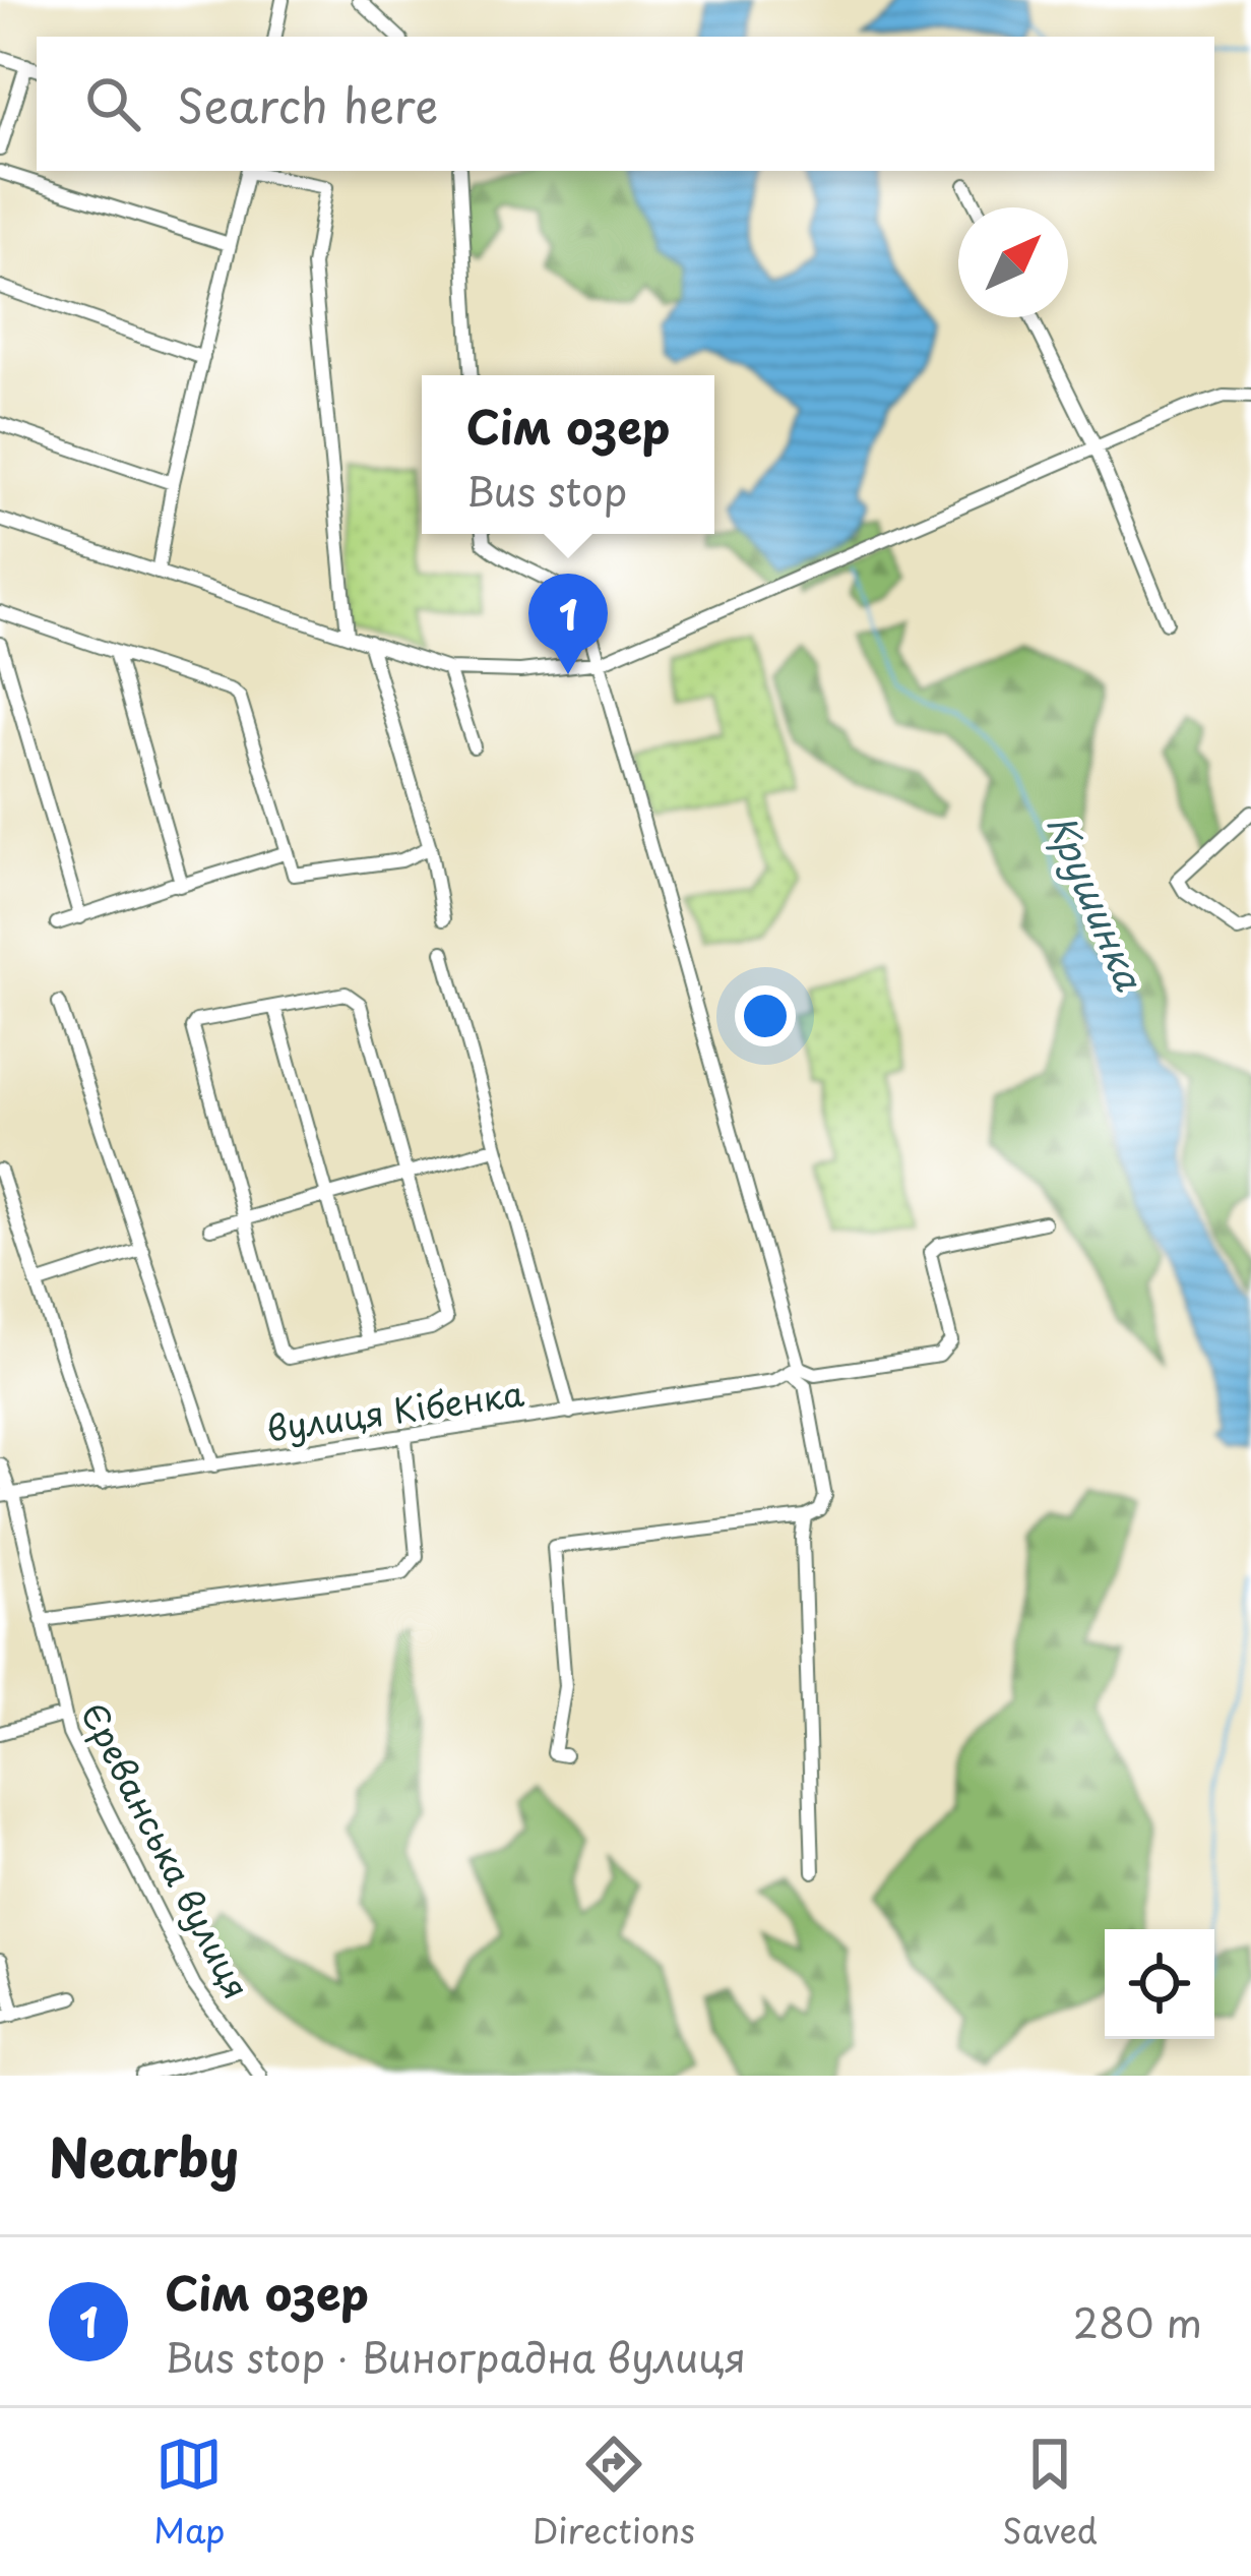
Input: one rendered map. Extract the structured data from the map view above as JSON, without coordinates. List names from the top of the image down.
{
  "streets": {
    "street": ["вулиця Кібенка", "Єреванська вулиця"]
  },
  "crossings": [
    ["вулиця Кібенка", "Єреванська вулиця"]
  ],
  "water": ["Крушинка"],
  "north": "top right",
  "page": {
    "search": "Search here",
    "popup": ["Сім озер", "Bus stop"],
    "pins": "1",
    "heading": "Nearby",
    "list": [
      {
        "mark": "1",
        "name": "Сім озер",
        "note": "Bus stop · Виноградна вулиця",
        "value": "280 m"
      }
    ],
    "nav": ["Map", "Directions", "Saved"]
  }
}
